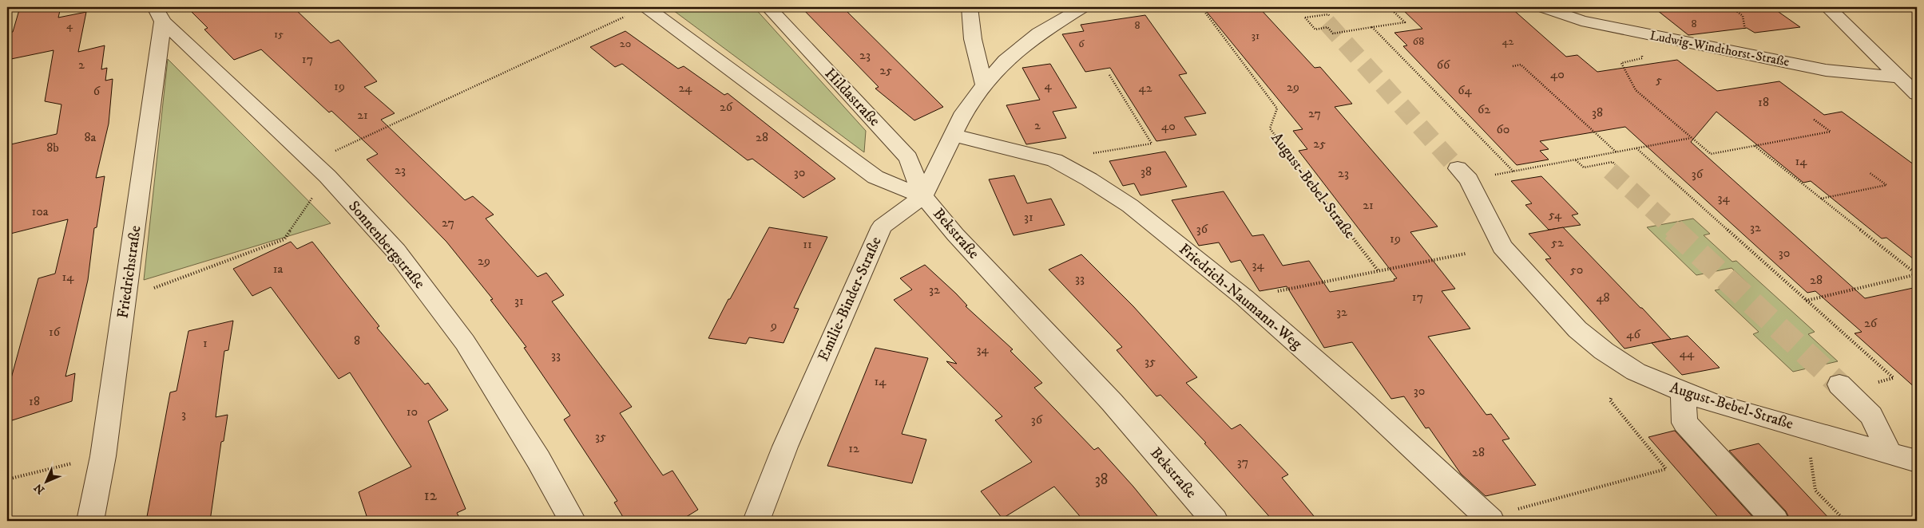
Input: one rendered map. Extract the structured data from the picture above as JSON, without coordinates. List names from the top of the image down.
{
  "streets": {
    "street": [
      "Ludwig-Windthorst-Straße",
      "Hildastraße",
      "August-Bebel-Straße",
      "Bekstraße",
      "Sonnenbergstraße",
      "Friedrichstraße",
      "Friedrich-Naumann-Weg",
      "Emilie-Binder-Straße"
    ]
  },
  "crossings": [
    ["Hildastraße", "Bekstraße"],
    ["Hildastraße", "Emilie-Binder-Straße"],
    ["Bekstraße", "Emilie-Binder-Straße"],
    ["Sonnenbergstraße", "Friedrichstraße"],
    ["Friedrich-Naumann-Weg", "Emilie-Binder-Straße"]
  ],
  "house_numbers": [
    "8",
    "4",
    "8",
    "15",
    "31",
    "68",
    "42",
    "20",
    "6",
    "23",
    "17",
    "2",
    "66",
    "25",
    "40",
    "5",
    "4",
    "19",
    "29",
    "24",
    "42",
    "64",
    "6",
    "18",
    "26",
    "62",
    "38",
    "27",
    "21",
    "2",
    "40",
    "60",
    "8a",
    "28",
    "25",
    "8b",
    "14",
    "23",
    "38",
    "30",
    "23",
    "36",
    "34",
    "21",
    "10a",
    "54",
    "31",
    "27",
    "32",
    "36",
    "19",
    "52",
    "11",
    "30",
    "29",
    "34",
    "1a",
    "50",
    "14",
    "33",
    "28",
    "32",
    "17",
    "48",
    "31",
    "32",
    "26",
    "9",
    "16",
    "46",
    "8",
    "1",
    "34",
    "44",
    "33",
    "35",
    "14",
    "30",
    "18",
    "10",
    "3",
    "36",
    "35",
    "12",
    "28",
    "37",
    "38",
    "12"
  ],
  "north": "bottom left"
}
